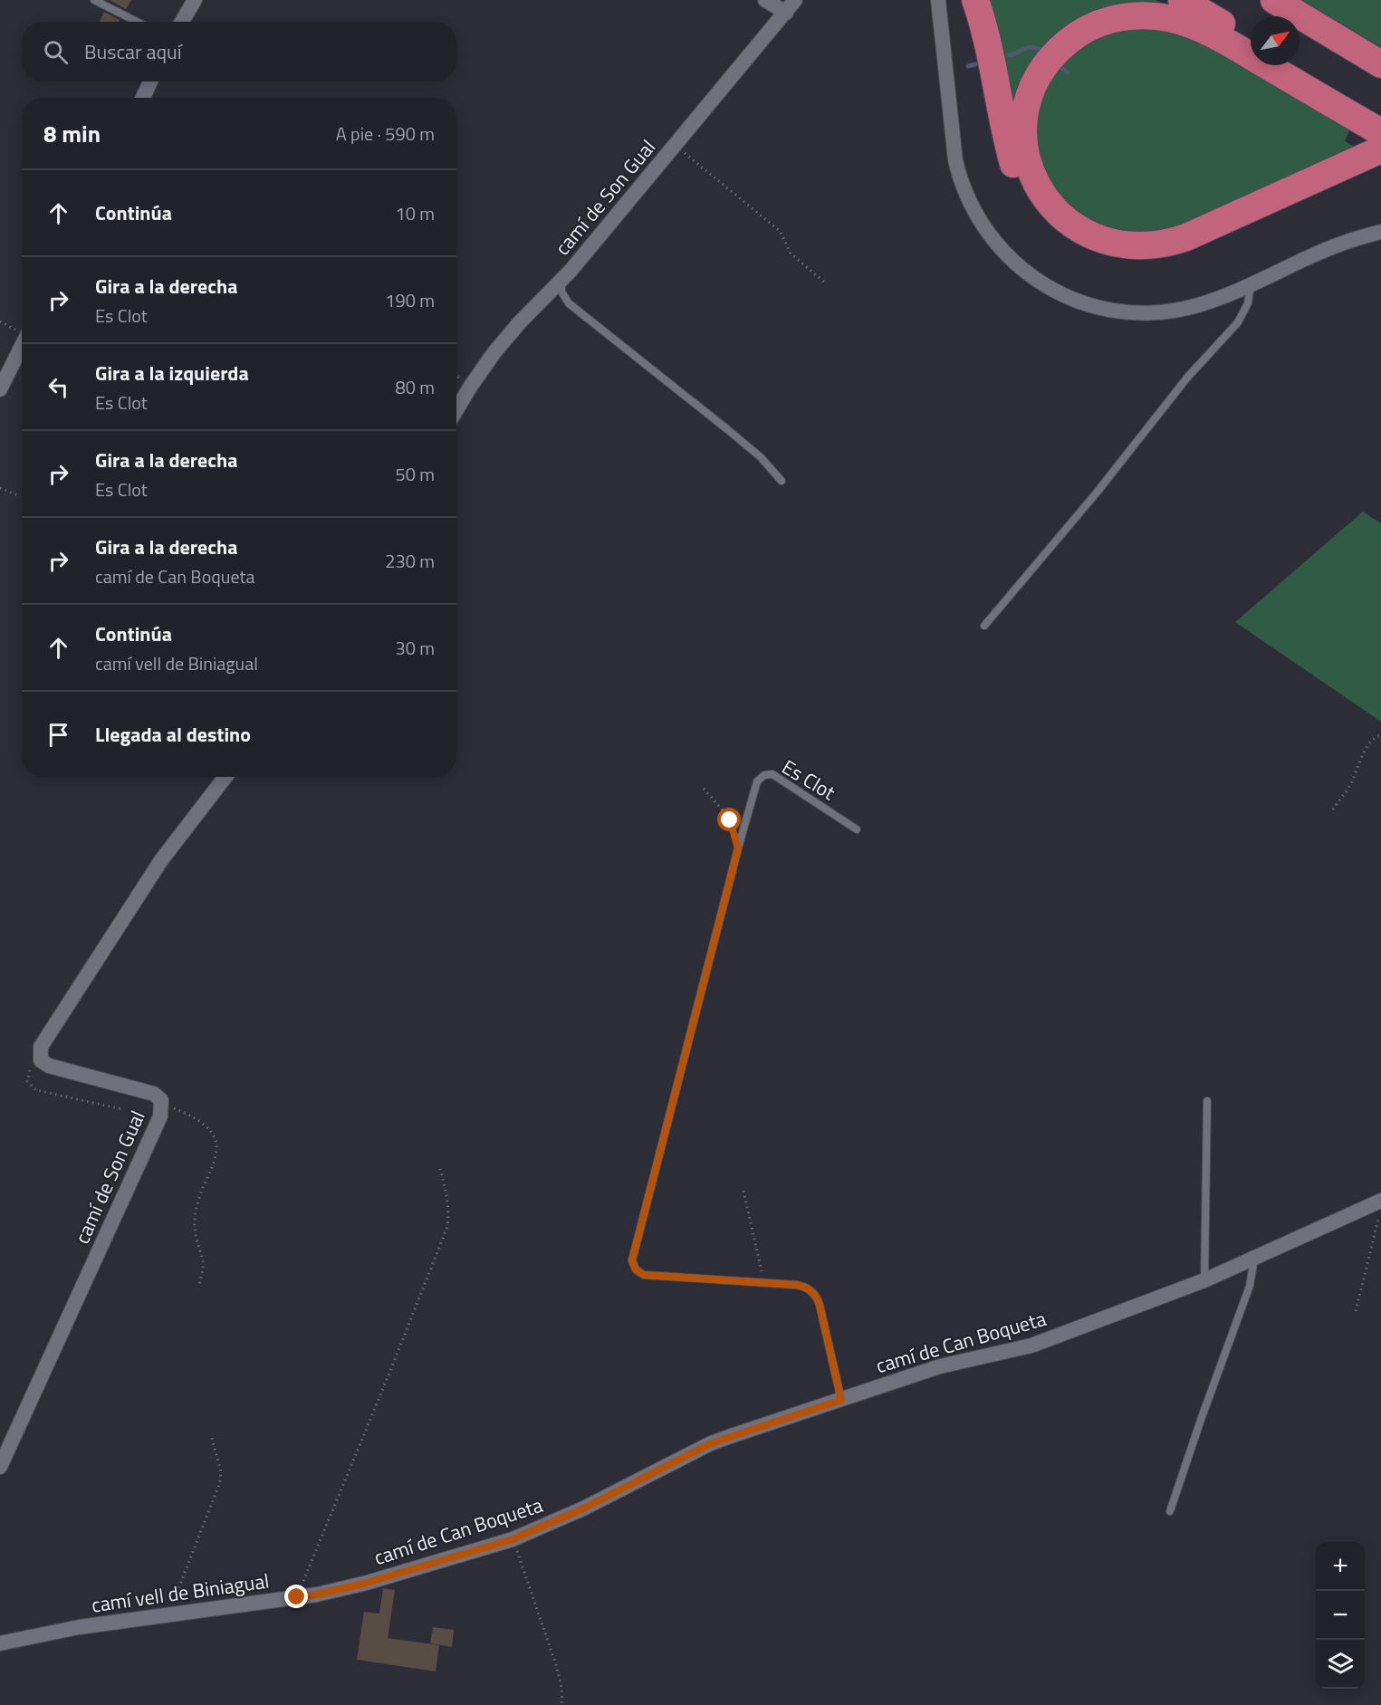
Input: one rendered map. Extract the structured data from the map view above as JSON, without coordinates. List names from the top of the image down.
{
  "streets": {
    "street": ["camí de Son Gual", "camí de Can Boqueta", "camí vell de Biniagual"],
    "lane": ["Es Clot"]
  },
  "crossings": [
    ["Es Clot", "camí de Can Boqueta"],
    ["camí de Can Boqueta", "camí vell de Biniagual"]
  ],
  "north": "top right",
  "page": {
    "search": "Buscar aquí",
    "heading": ["8 min", "A pie · 590 m"],
    "list": [
      ["Continúa", "10 m"],
      ["Gira a la derecha", "Es Clot", "190 m"],
      ["Gira a la izquierda", "Es Clot", "80 m"],
      ["Gira a la derecha", "Es Clot", "50 m"],
      ["Gira a la derecha", "camí de Can Boqueta", "230 m"],
      ["Continúa", "camí vell de Biniagual", "30 m"],
      "Llegada al destino"
    ],
    "map_buttons": ["+", "−"]
  }
}
